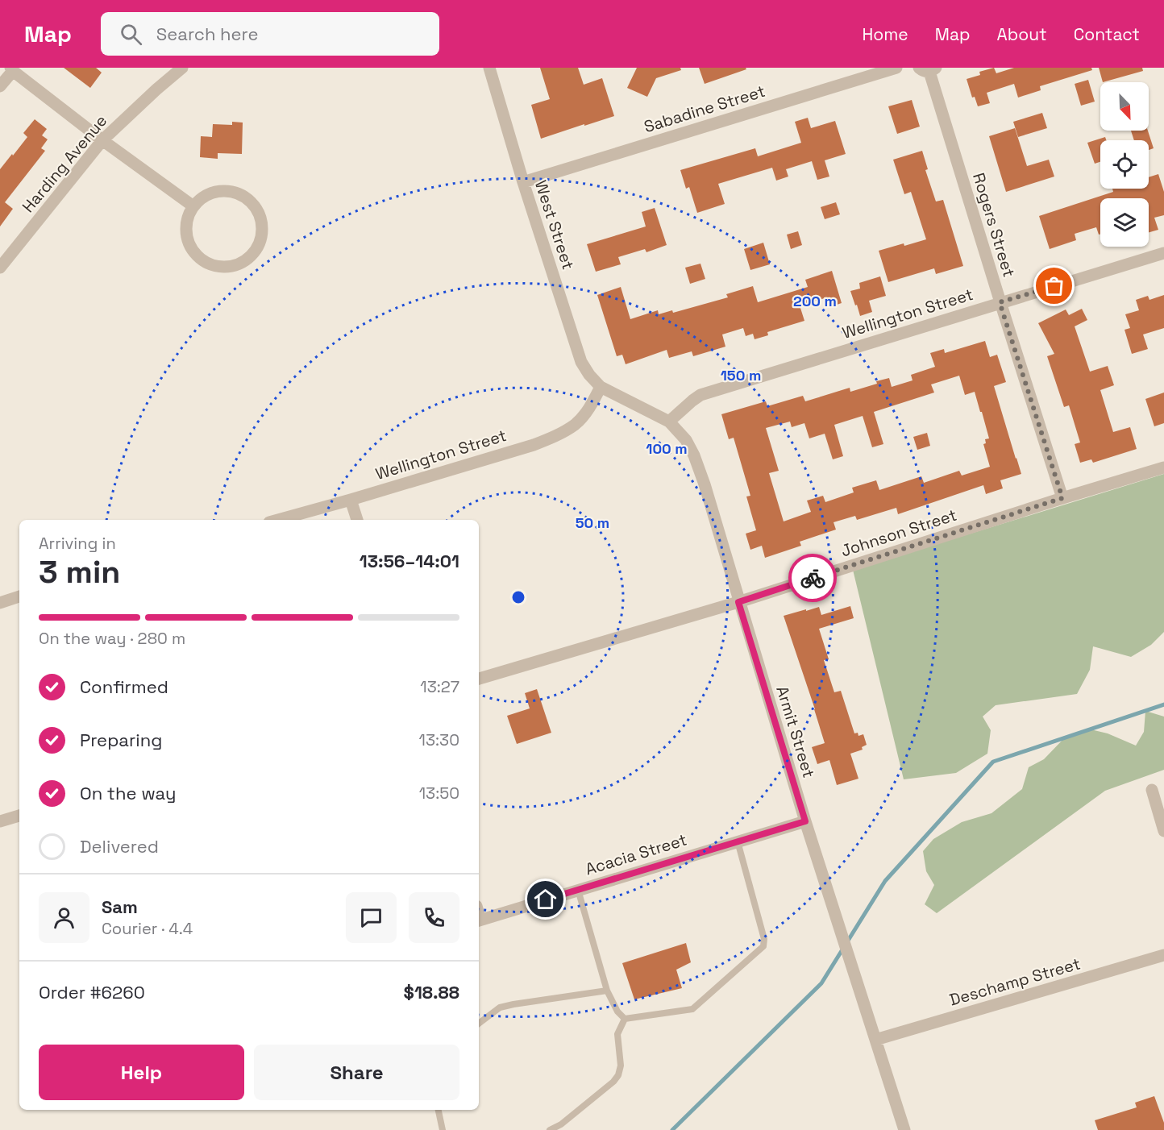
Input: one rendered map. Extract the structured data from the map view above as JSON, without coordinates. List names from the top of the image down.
{
  "streets": {
    "street": [
      "Sabadine Street",
      "Harding Avenue",
      "West Street",
      "Rogers Street",
      "Wellington Street",
      "Johnson Street",
      "Armit Street",
      "Acacia Street",
      "Deschamp Street"
    ]
  },
  "crossings": [
    ["Sabadine Street", "West Street"],
    ["West Street", "Wellington Street"],
    ["West Street", "Armit Street"],
    ["Rogers Street", "Wellington Street"],
    ["Rogers Street", "Johnson Street"],
    ["Wellington Street", "Armit Street"],
    ["Johnson Street", "Armit Street"],
    ["Armit Street", "Acacia Street"],
    ["Armit Street", "Deschamp Street"]
  ],
  "north": "bottom right",
  "page": {
    "header": "Map",
    "search": "Search here",
    "nav": [
      "Home",
      "Map",
      "About",
      "Contact"
    ],
    "heading": ["3 min", "Arriving in", "13:56–14:01"],
    "panel": [
      "Sam",
      "Courier · 4.4",
      "Order #6260",
      "$18.88"
    ],
    "bar": "On the way · 280 m",
    "list": [
      ["Confirmed", "13:27"],
      ["Preparing", "13:30"],
      ["On the way", "13:50"],
      "Delivered"
    ],
    "buttons": ["Help", "Share"]
  },
  "rings": [
    "200 m",
    "150 m",
    "100 m",
    "50 m"
  ]
}
